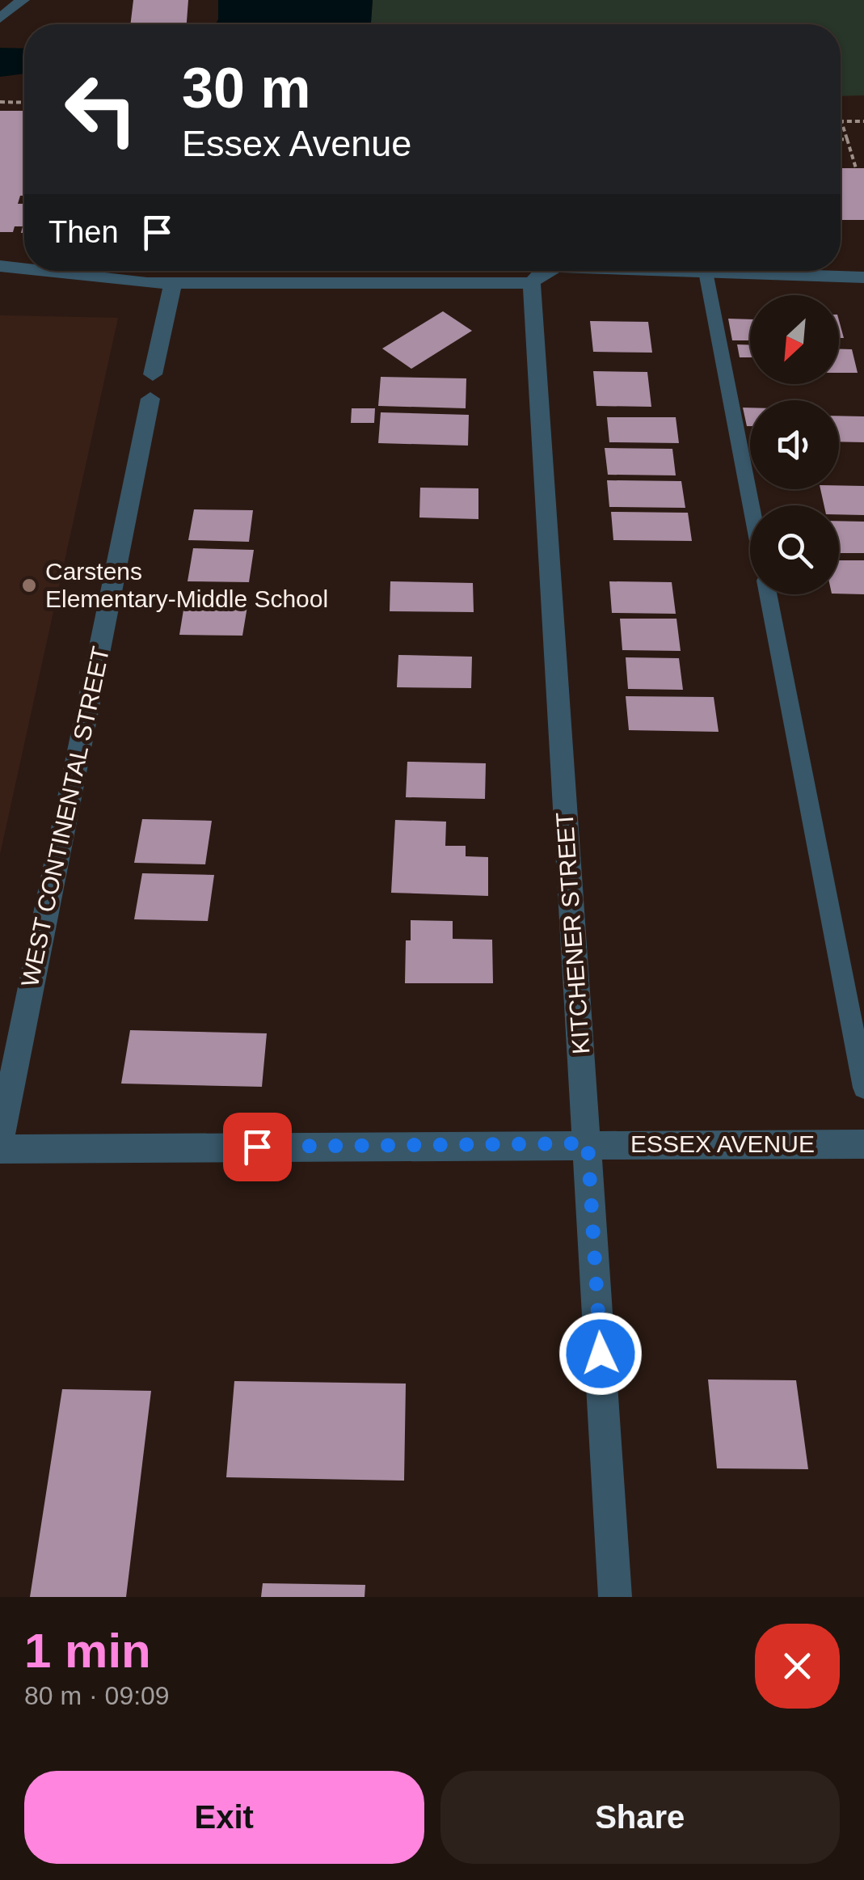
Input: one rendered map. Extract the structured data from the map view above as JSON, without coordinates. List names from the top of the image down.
{
  "streets": {
    "street": ["WEST CONTINENTAL STREET", "KITCHENER STREET", "ESSEX AVENUE"]
  },
  "crossings": [
    ["KITCHENER STREET", "ESSEX AVENUE"]
  ],
  "places": ["Carstens Elementary-Middle School"],
  "north": "bottom left",
  "page": {
    "turn": ["30 m", "Essex Avenue"],
    "then": "Then",
    "heading": ["1 min", "80 m · 09:09"],
    "buttons": ["Exit", "Share"]
  }
}
